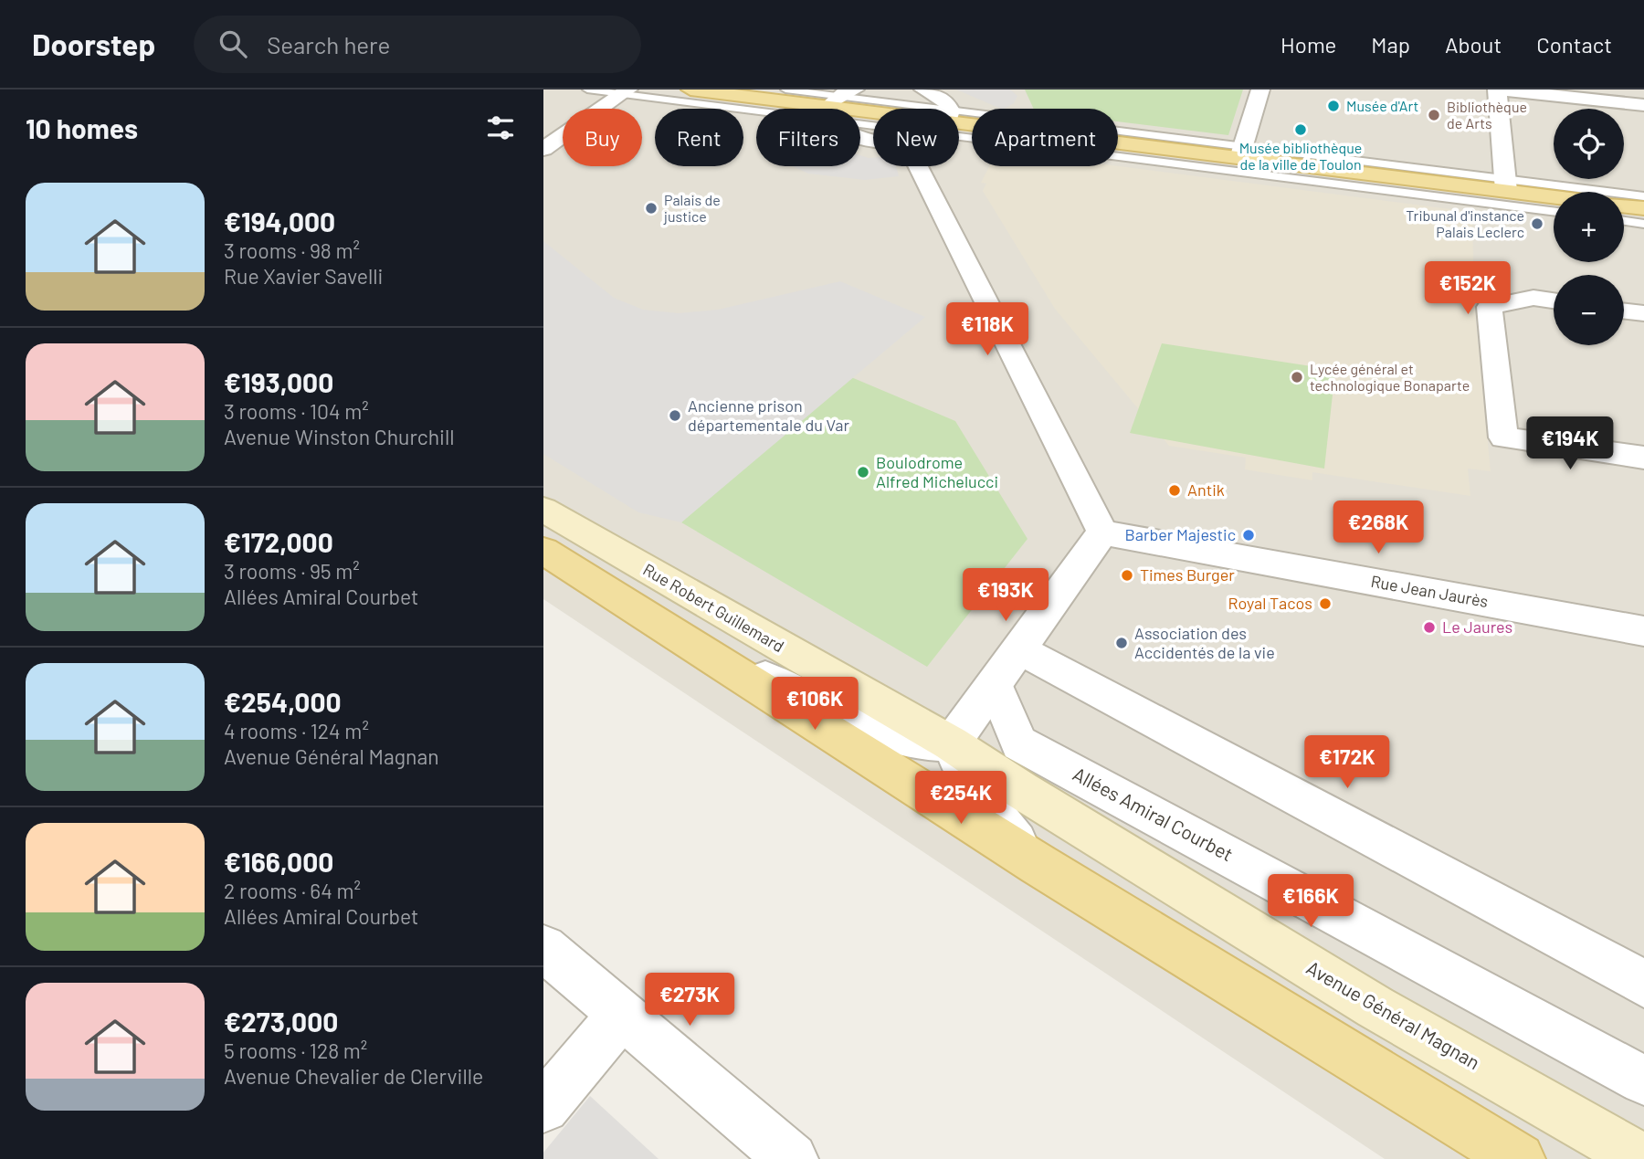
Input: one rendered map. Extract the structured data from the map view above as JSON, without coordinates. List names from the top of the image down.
{
  "streets": {
    "main road": ["Rue Robert Guillemard", "Avenue Général Magnan"],
    "street": ["Rue Jean Jaurès", "Allées Amiral Courbet"]
  },
  "crossings": [
    ["Rue Robert Guillemard", "Avenue Général Magnan"]
  ],
  "places": [
    "Musée d'Art",
    "Bibliothèque de Arts",
    "Musée bibliothèque de la ville de Toulon",
    "Palais de justice",
    "Tribunal d'instance Palais Leclerc",
    "Lycée général et technologique Bonaparte",
    "Ancienne prison départementale du Var",
    "Boulodrome Alfred Michelucci",
    "Antik",
    "Barber Majestic",
    "Times Burger",
    "Royal Tacos",
    "Le Jaures",
    "Association des Accidentés de la vie"
  ],
  "page": {
    "header": "Doorstep",
    "search": "Search here",
    "nav": [
      "Home",
      "Map",
      "About",
      "Contact"
    ],
    "heading": "10 homes",
    "map_buttons": ["+", "−"],
    "chip": [
      "Buy",
      "Rent",
      "Filters",
      "New",
      "Apartment"
    ],
    "list": [
      {
        "name": "€194,000",
        "note": "3 rooms · 98 m² · Rue Xavier Savelli"
      },
      {
        "name": "€193,000",
        "note": "3 rooms · 104 m² · Avenue Winston Churchill"
      },
      {
        "name": "€172,000",
        "note": "3 rooms · 95 m² · Allées Amiral Courbet"
      },
      {
        "name": "€254,000",
        "note": "4 rooms · 124 m² · Avenue Général Magnan"
      },
      {
        "name": "€166,000",
        "note": "2 rooms · 64 m² · Allées Amiral Courbet"
      },
      {
        "name": "€273,000",
        "note": "5 rooms · 128 m² · Avenue Chevalier de Clerville"
      }
    ],
    "price": [
      "€152K",
      "€118K",
      "€194K",
      "€268K",
      "€193K",
      "€106K",
      "€172K",
      "€254K",
      "€166K",
      "€273K"
    ]
  }
}
